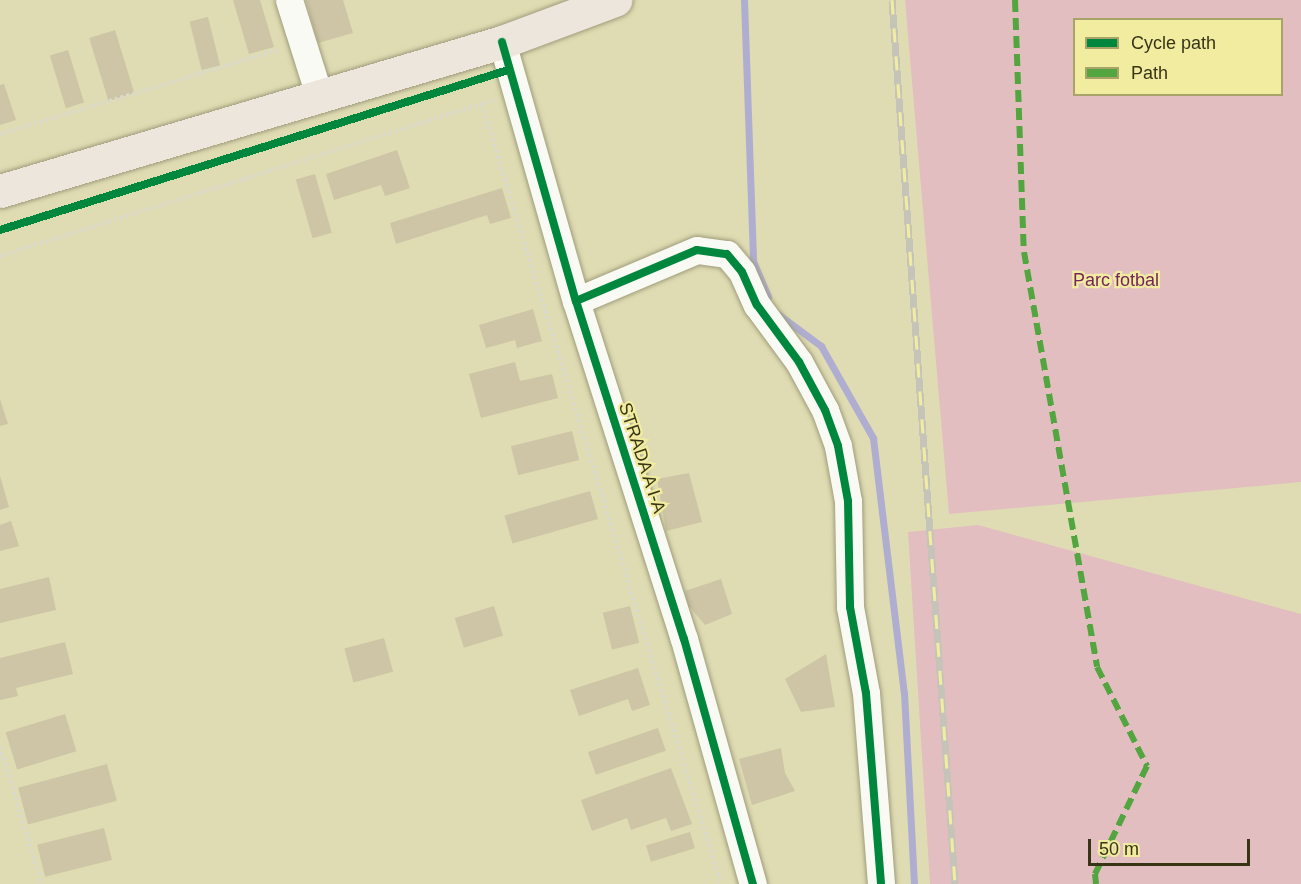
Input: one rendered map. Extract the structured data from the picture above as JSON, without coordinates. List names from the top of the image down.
{
  "streets": {
    "street": ["STRADA A I-A"]
  },
  "parks": ["Parc fotbal"],
  "legend": ["Cycle path", "Path"],
  "scale_bar": "50 m"
}
